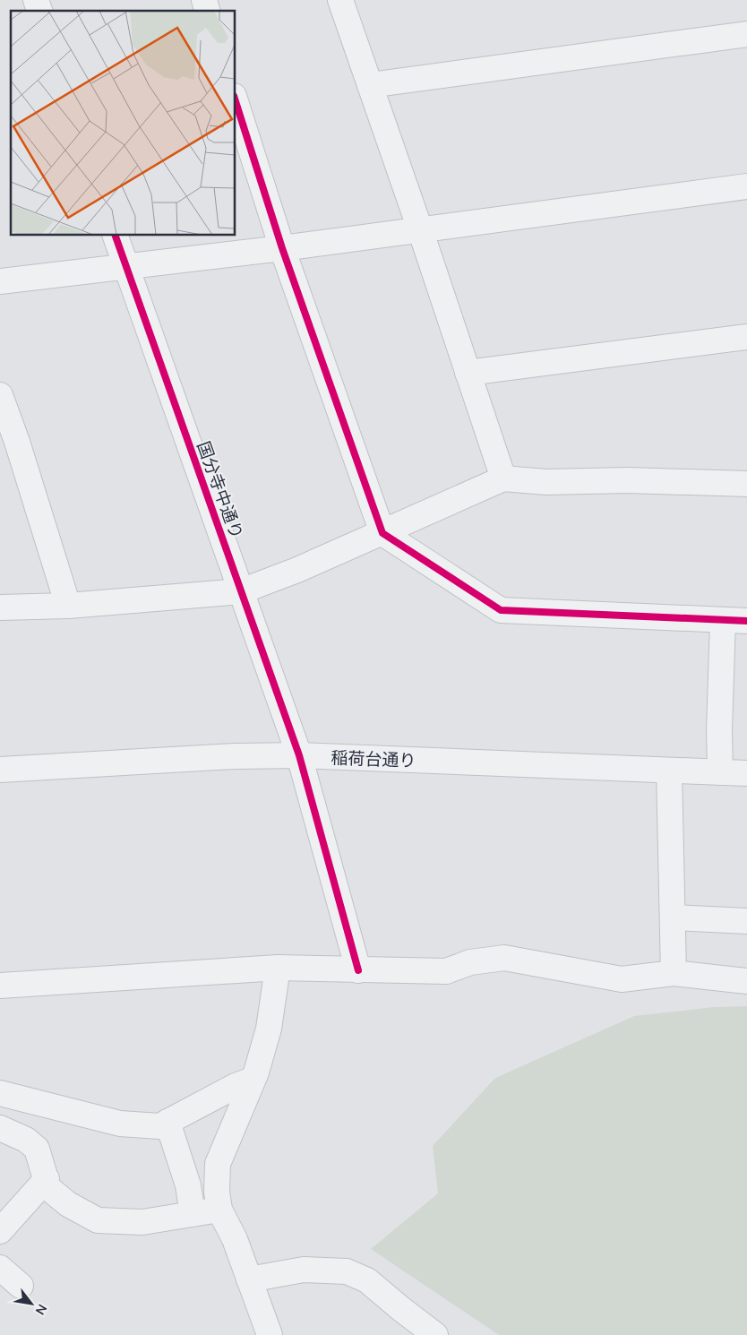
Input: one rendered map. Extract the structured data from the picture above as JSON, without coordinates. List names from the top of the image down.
{
  "streets": {
    "street": ["国分寺中通り", "稲荷台通り"]
  },
  "crossings": [
    ["国分寺中通り", "稲荷台通り"]
  ],
  "north": "bottom right"
}
